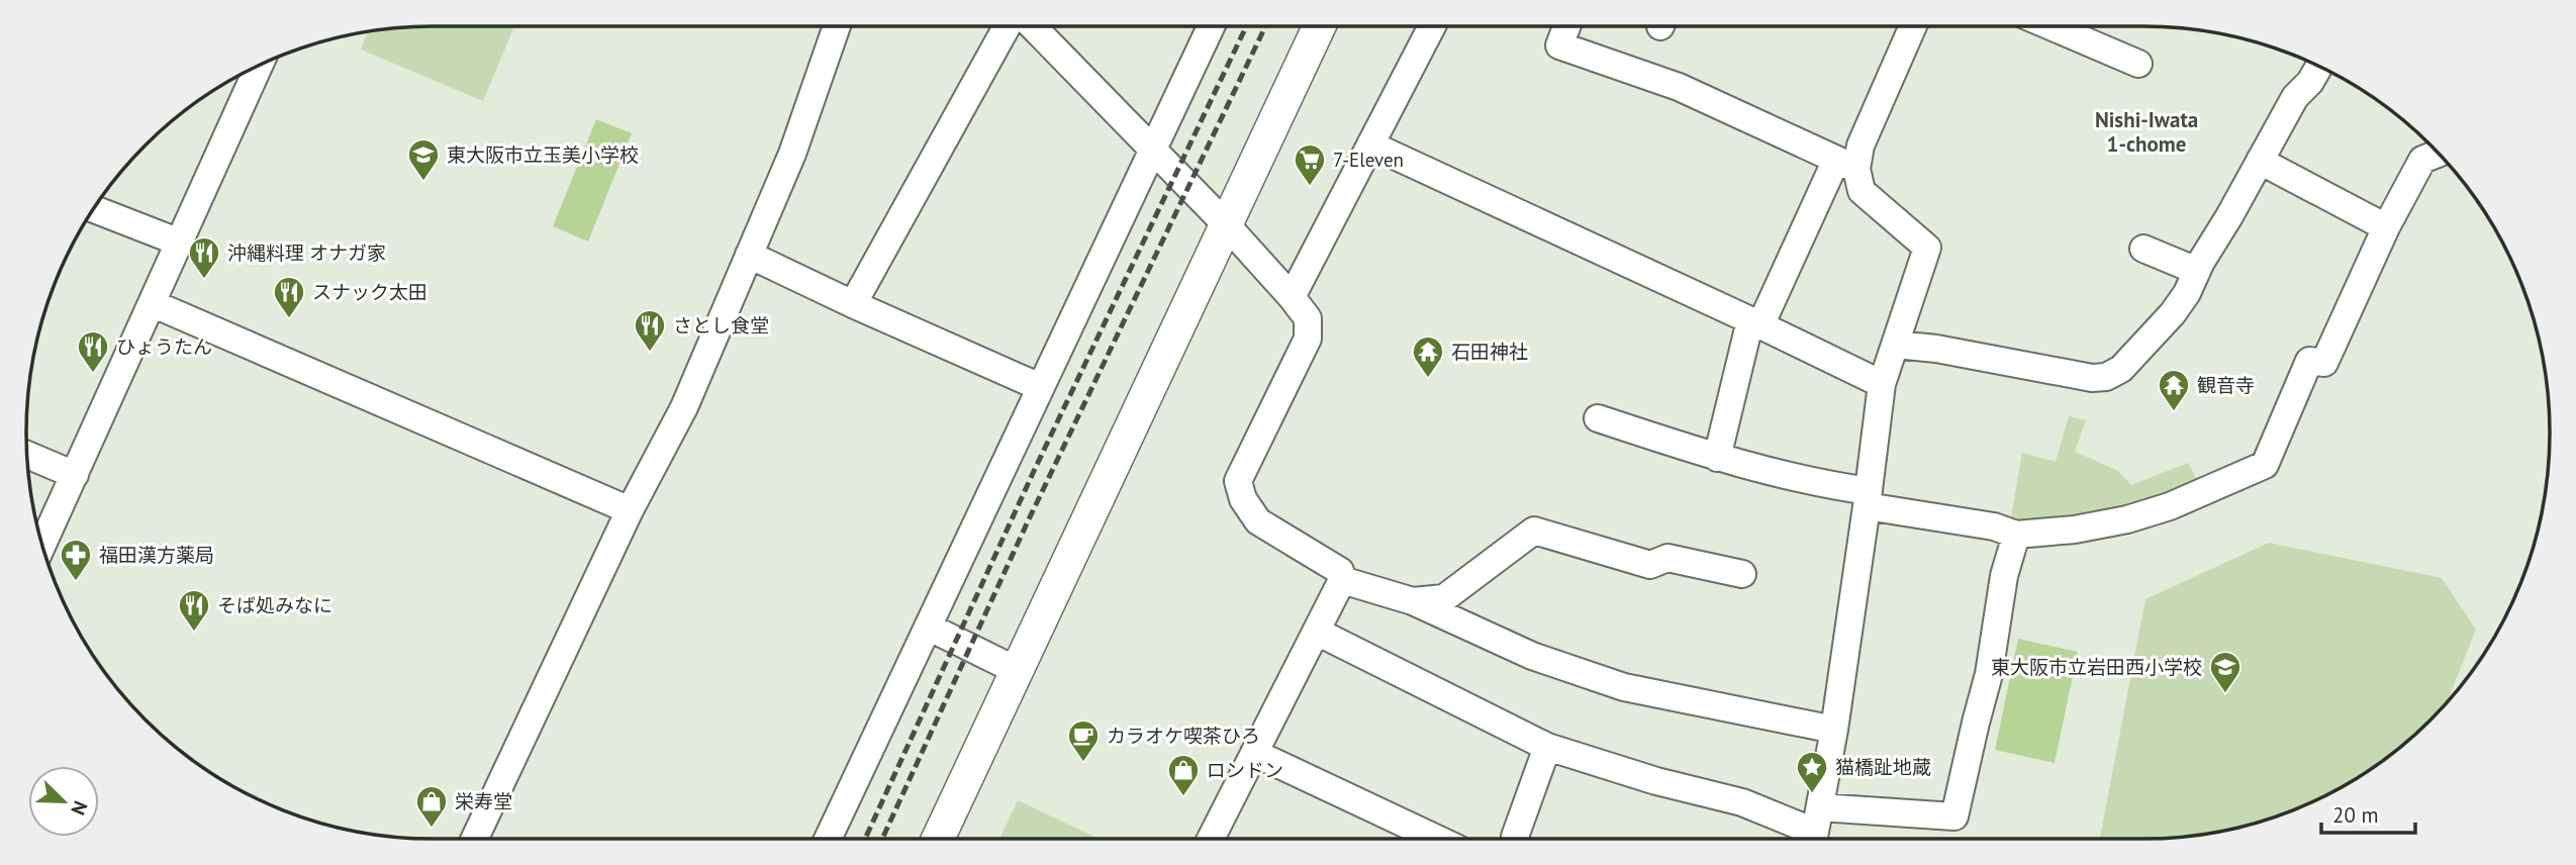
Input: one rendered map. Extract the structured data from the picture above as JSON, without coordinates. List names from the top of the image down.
{
  "districts": ["Nishi-Iwata 1-chome"],
  "places": {
    "school or university": ["東大阪市立玉美小学校", "東大阪市立岩田西小学校"],
    "supermarket": ["7-Eleven"],
    "restaurant": [
      "沖縄料理 オナガ家",
      "スナック太田",
      "さとし食堂",
      "ひょうたん",
      "そば処みなに"
    ],
    "temple": ["石田神社", "観音寺"],
    "pharmacy": ["福田漢方薬局"],
    "cafe": ["カラオケ喫茶ひろ"],
    "place": ["猫橋趾地蔵"],
    "shop": ["ロンドン", "栄寿堂"]
  },
  "scale_bar": "20 m",
  "north": "bottom right"
}
